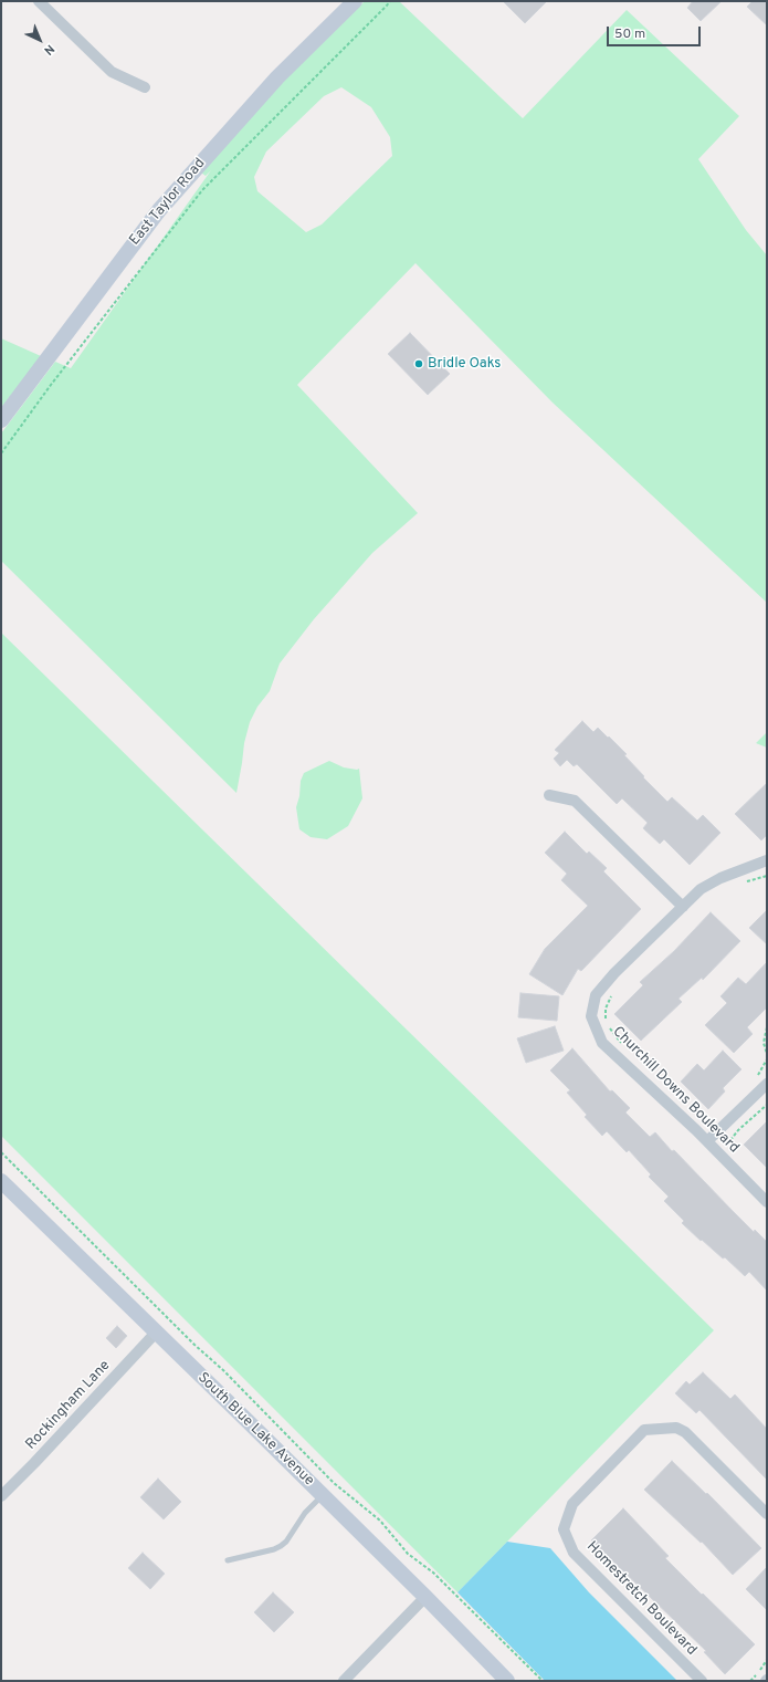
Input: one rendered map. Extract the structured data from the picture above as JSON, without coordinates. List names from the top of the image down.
{
  "streets": {
    "main road": ["East Taylor Road", "South Blue Lake Avenue"],
    "street": ["Churchill Downs Boulevard", "Rockingham Lane", "Homestretch Boulevard"]
  },
  "crossings": [
    ["Rockingham Lane", "South Blue Lake Avenue"]
  ],
  "places": ["Bridle Oaks"],
  "scale_bar": "50 m",
  "north": "bottom right"
}
